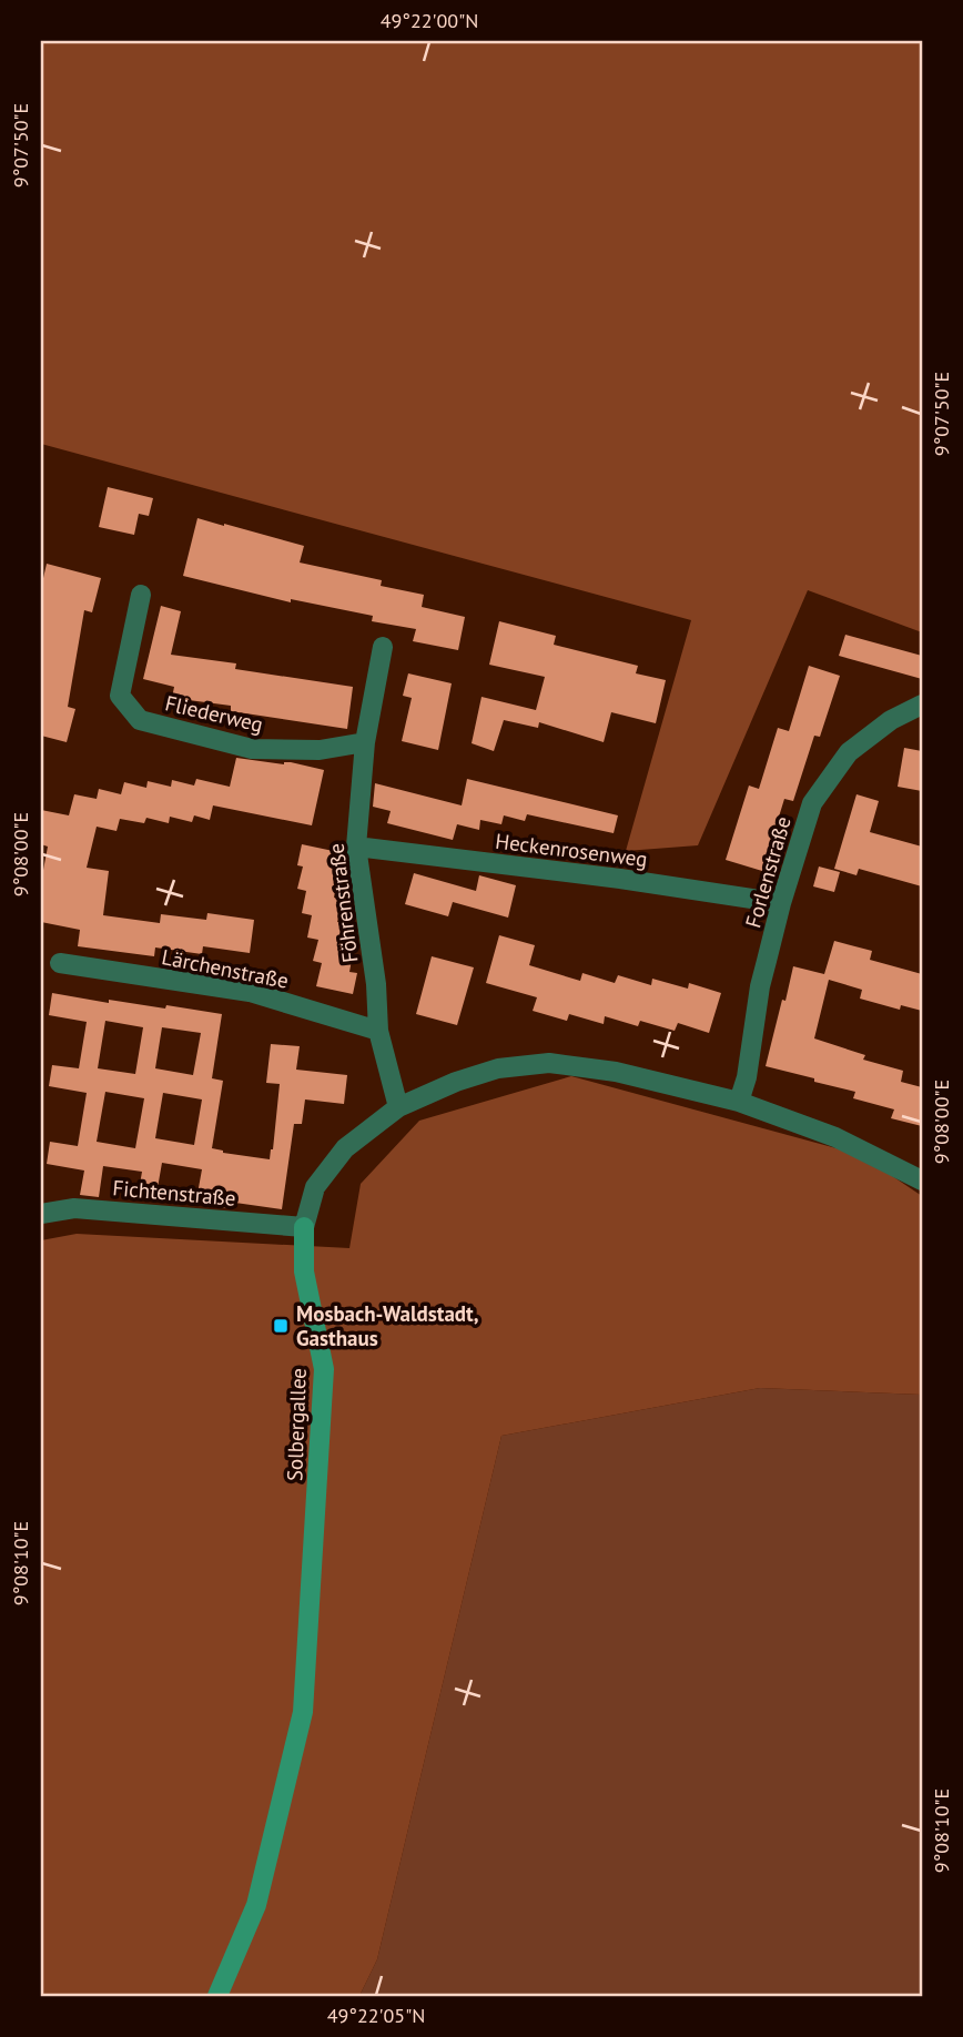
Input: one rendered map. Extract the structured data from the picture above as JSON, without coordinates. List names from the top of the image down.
{
  "streets": {
    "street": [
      "Fliederweg",
      "Heckenrosenweg",
      "Forlenstraße",
      "Föhrenstraße",
      "Lärchenstraße",
      "Fichtenstraße",
      "Solbergallee"
    ]
  },
  "crossings": [
    ["Fliederweg", "Föhrenstraße"],
    ["Heckenrosenweg", "Forlenstraße"],
    ["Heckenrosenweg", "Föhrenstraße"],
    ["Forlenstraße", "Solbergallee"],
    ["Föhrenstraße", "Lärchenstraße"],
    ["Föhrenstraße", "Solbergallee"],
    ["Fichtenstraße", "Solbergallee"]
  ],
  "places": {
    "transit": ["Mosbach-Waldstadt, Gasthaus"]
  },
  "coordinates": [
    "49°22'00\"N",
    "9°07'50\"E",
    "9°08'00\"E",
    "9°08'10\"E",
    "49°22'05\"N"
  ]
}
